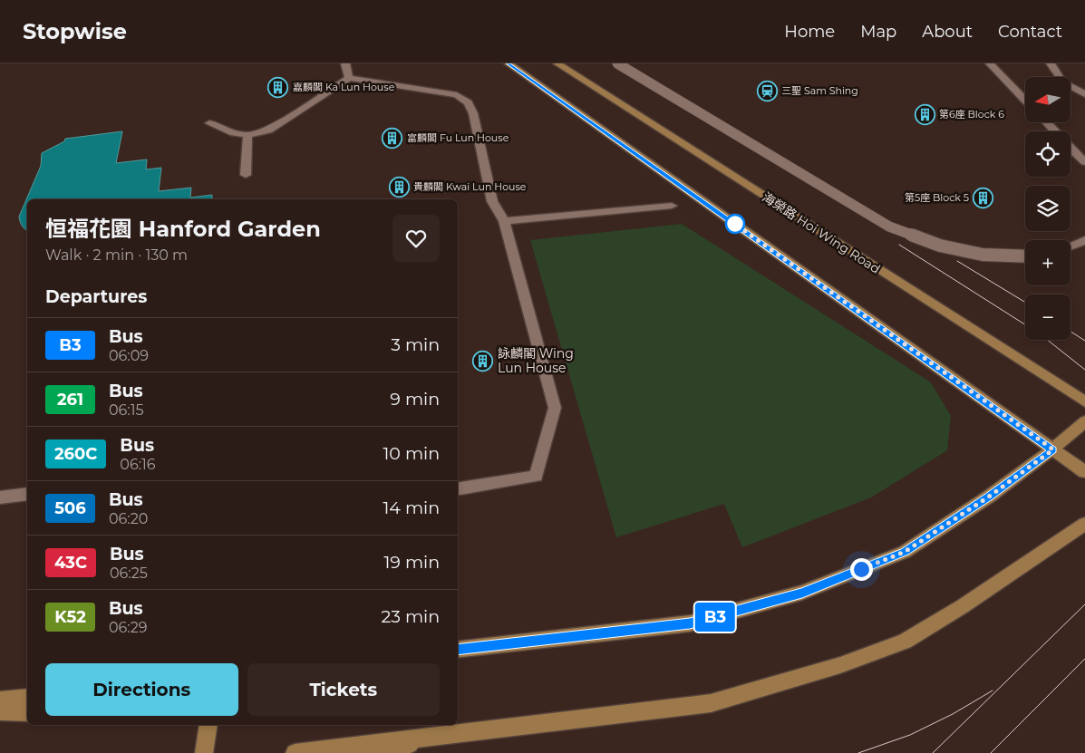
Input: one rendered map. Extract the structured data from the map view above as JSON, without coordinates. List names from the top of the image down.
{
  "streets": {
    "main road": ["海榮路 Hoi Wing Road"]
  },
  "places": {
    "building": [
      "嘉麟閣 Ka Lun House",
      "第6座 Block 6",
      "富麟閣 Fu Lun House",
      "貴麟閣 Kwai Lun House",
      "第5座 Block 5",
      "詠麟閣 Wing Lun House"
    ],
    "station": ["三聖 Sam Shing"]
  },
  "lines": ["bus line B3"],
  "north": "left",
  "page": {
    "header": "Stopwise",
    "nav": [
      "Home",
      "Map",
      "About",
      "Contact"
    ],
    "on_map": "B3",
    "map_buttons": ["+", "−"],
    "heading": [
      ["恒福花園 Hanford Garden", "Walk · 2 min · 130 m"],
      "Departures"
    ],
    "list": [
      {
        "mark": "B3",
        "name": "Bus",
        "note": "06:09",
        "value": "3 min"
      },
      {
        "mark": "261",
        "name": "Bus",
        "note": "06:15",
        "value": "9 min"
      },
      {
        "mark": "260C",
        "name": "Bus",
        "note": "06:16",
        "value": "10 min"
      },
      {
        "mark": "506",
        "name": "Bus",
        "note": "06:20",
        "value": "14 min"
      },
      {
        "mark": "43C",
        "name": "Bus",
        "note": "06:25",
        "value": "19 min"
      },
      {
        "mark": "K52",
        "name": "Bus",
        "note": "06:29",
        "value": "23 min"
      }
    ],
    "buttons": ["Directions", "Tickets"]
  }
}
